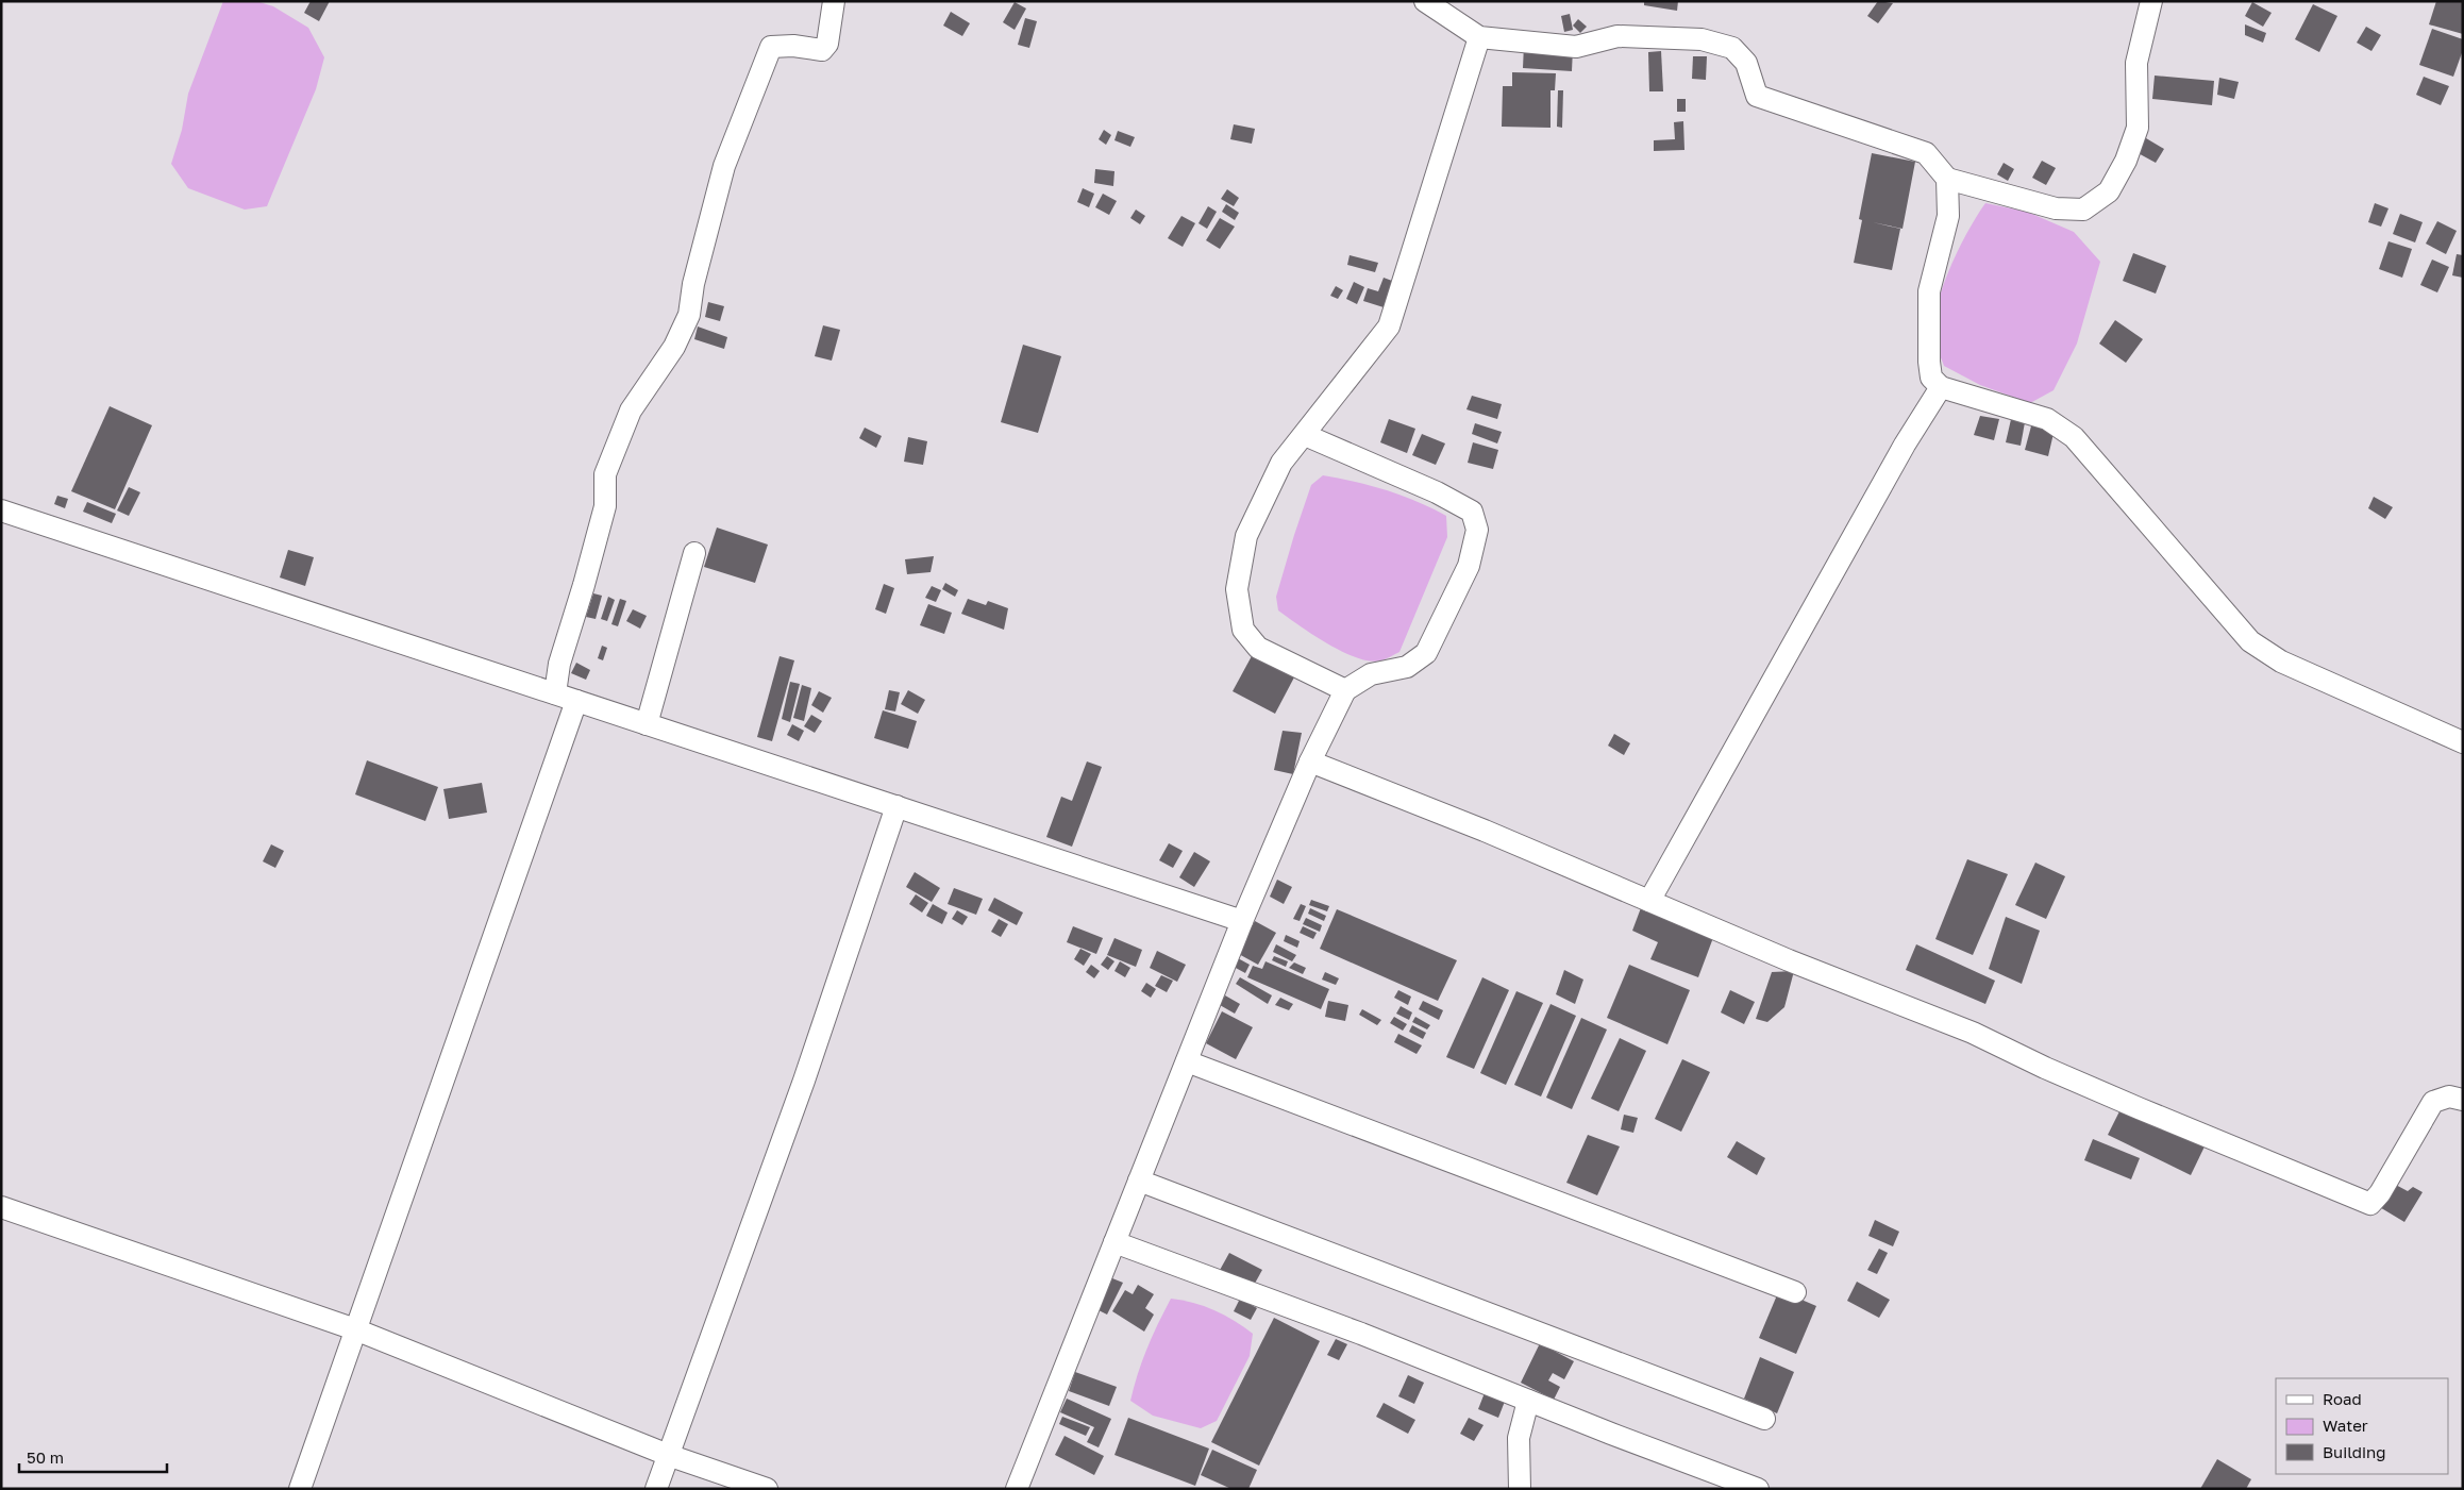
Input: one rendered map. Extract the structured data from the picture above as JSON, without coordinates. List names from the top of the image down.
{
  "legend": ["Road", "Water", "Building"],
  "scale_bar": "50 m"
}
